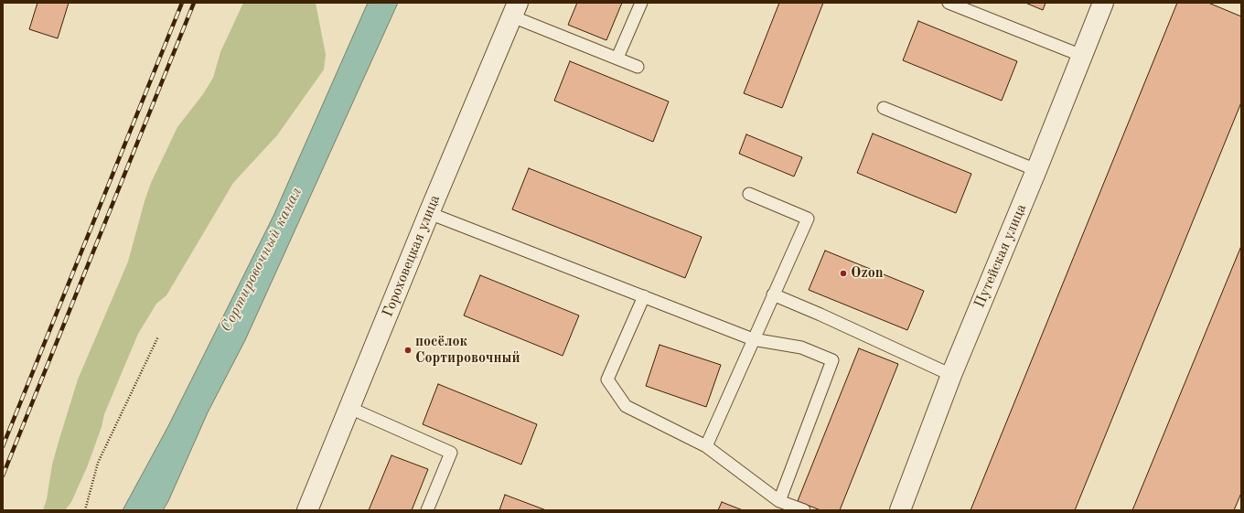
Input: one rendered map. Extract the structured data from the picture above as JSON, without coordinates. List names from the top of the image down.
{
  "streets": {
    "street": ["Гороховецкая улица", "Путейская улица"]
  },
  "water": ["Сортировочный канал"],
  "places": ["Ozon", "посёлок Сортировочный"]
}
